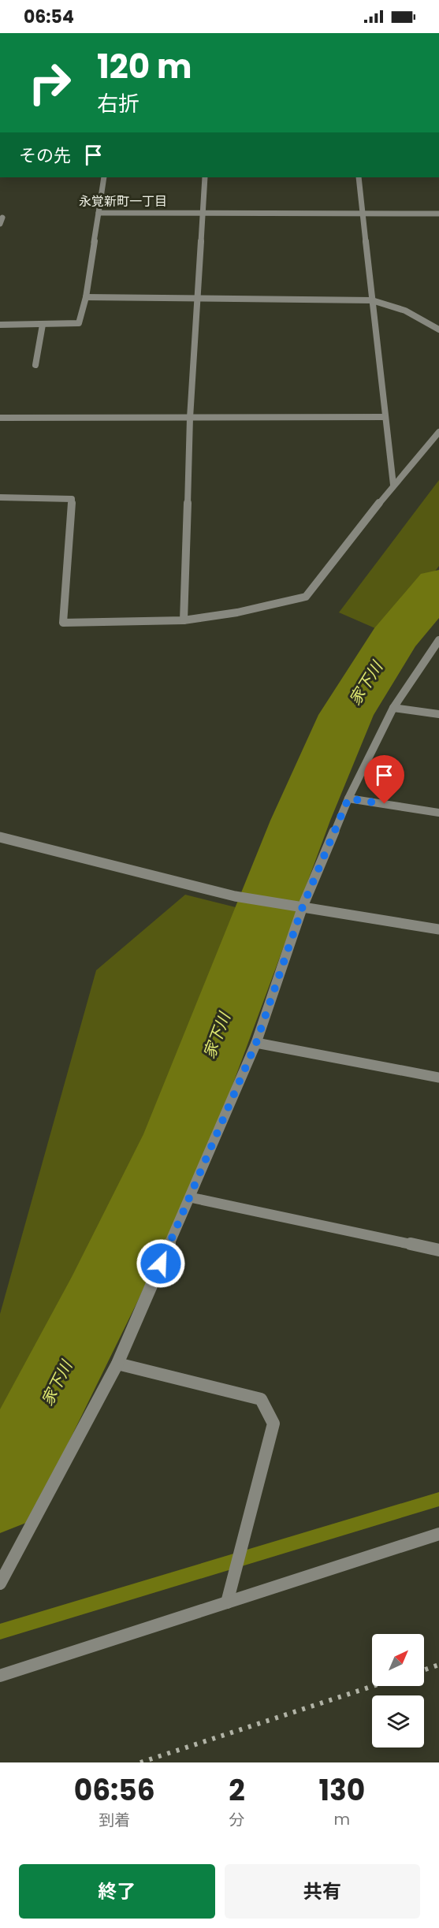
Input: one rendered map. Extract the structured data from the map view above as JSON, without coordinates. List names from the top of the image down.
{
  "districts": ["永覚新町一丁目"],
  "water": ["家下川"],
  "north": "top right",
  "page": {
    "status": "06:54",
    "turn": ["120 m", "右折"],
    "then": "その先",
    "eta": [
      "06:56",
      "到着",
      "2",
      "分",
      "130",
      "m"
    ],
    "buttons": ["終了", "共有"]
  }
}
